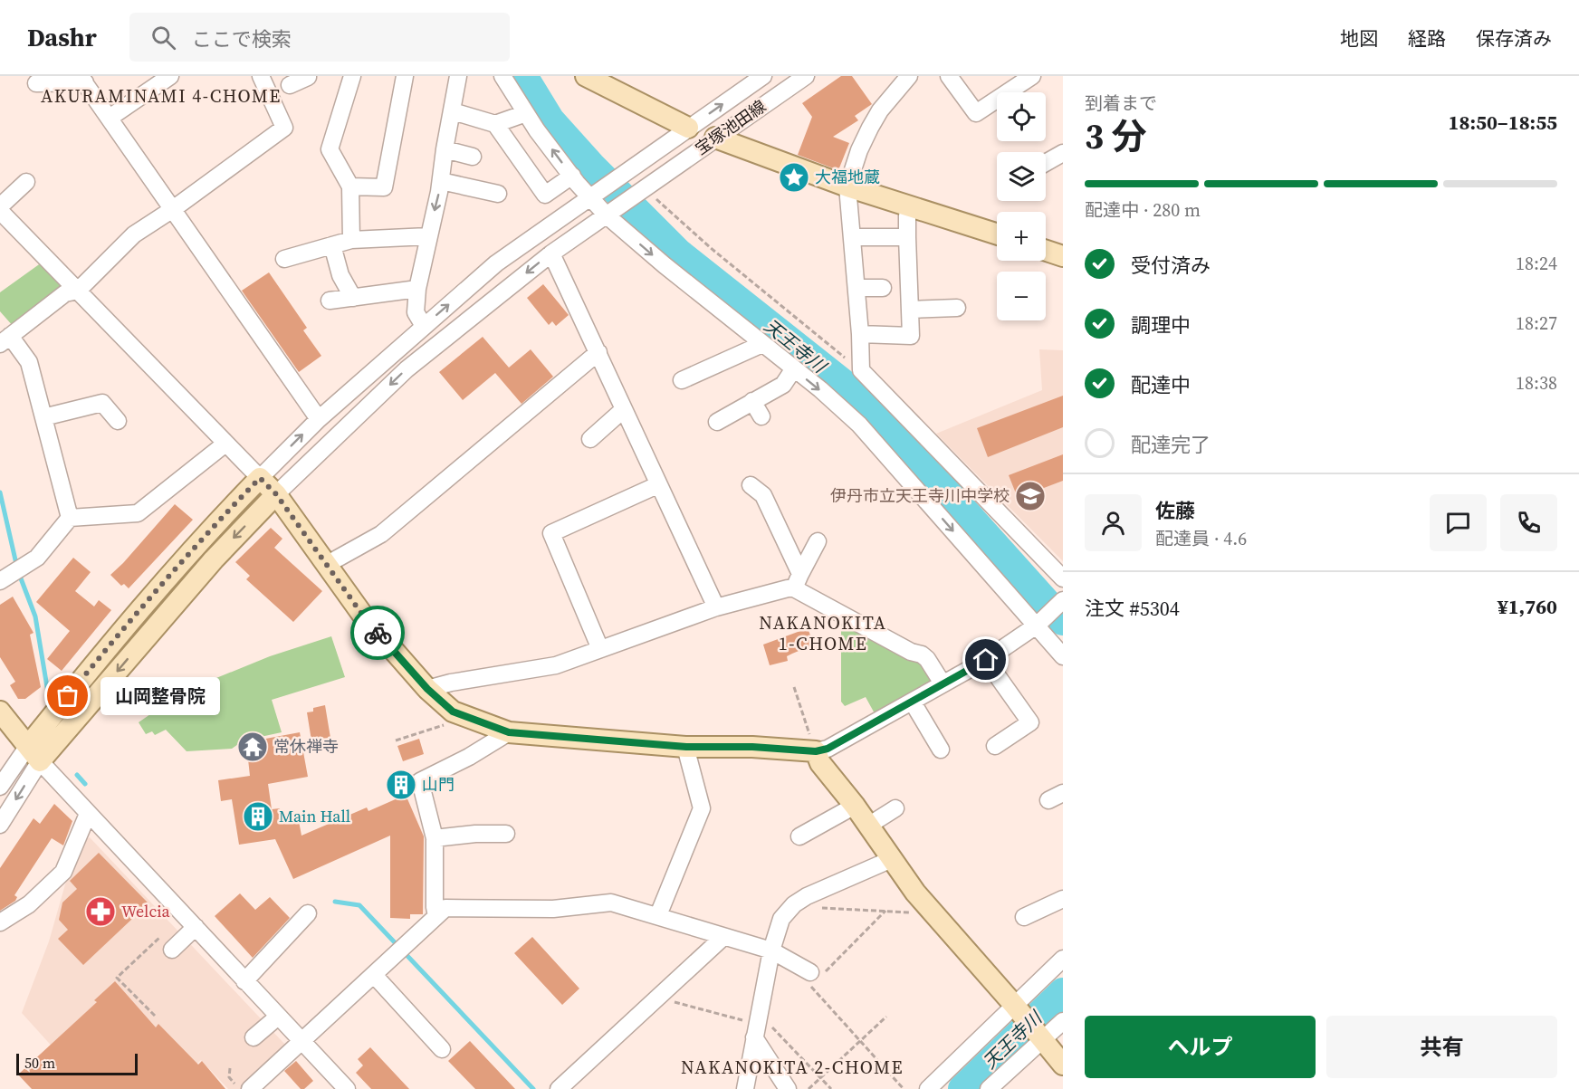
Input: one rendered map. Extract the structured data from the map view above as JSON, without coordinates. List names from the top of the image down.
{
  "streets": {
    "street": ["宝塚池田線"]
  },
  "districts": ["AKURAMINAMI 4-CHOME", "NAKANOKITA 1-CHOME", "NAKANOKITA 2-CHOME"],
  "water": ["天王寺川"],
  "places": {
    "place": ["大福地蔵"],
    "school or university": ["伊丹市立天王寺川中学校"],
    "other": ["山岡整骨院"],
    "temple": ["常休禅寺"],
    "building": ["山門", "Main Hall"],
    "pharmacy": ["Welcia"]
  },
  "scale_bar": "50 m",
  "page": {
    "header": "Dashr",
    "search": "ここで検索",
    "nav": ["地図", "経路", "保存済み"],
    "heading": ["3 分", "到着まで", "18:50–18:55"],
    "panel": [
      "佐藤",
      "配達員 · 4.6",
      "注文 #5304",
      "¥1,760"
    ],
    "map_buttons": ["+", "−"],
    "bar": "配達中 · 280 m",
    "list": [
      ["受付済み", "18:24"],
      ["調理中", "18:27"],
      ["配達中", "18:38"],
      "配達完了"
    ],
    "bubble": "山岡整骨院",
    "buttons": ["ヘルプ", "共有"],
    "scale": "50 m"
  }
}
